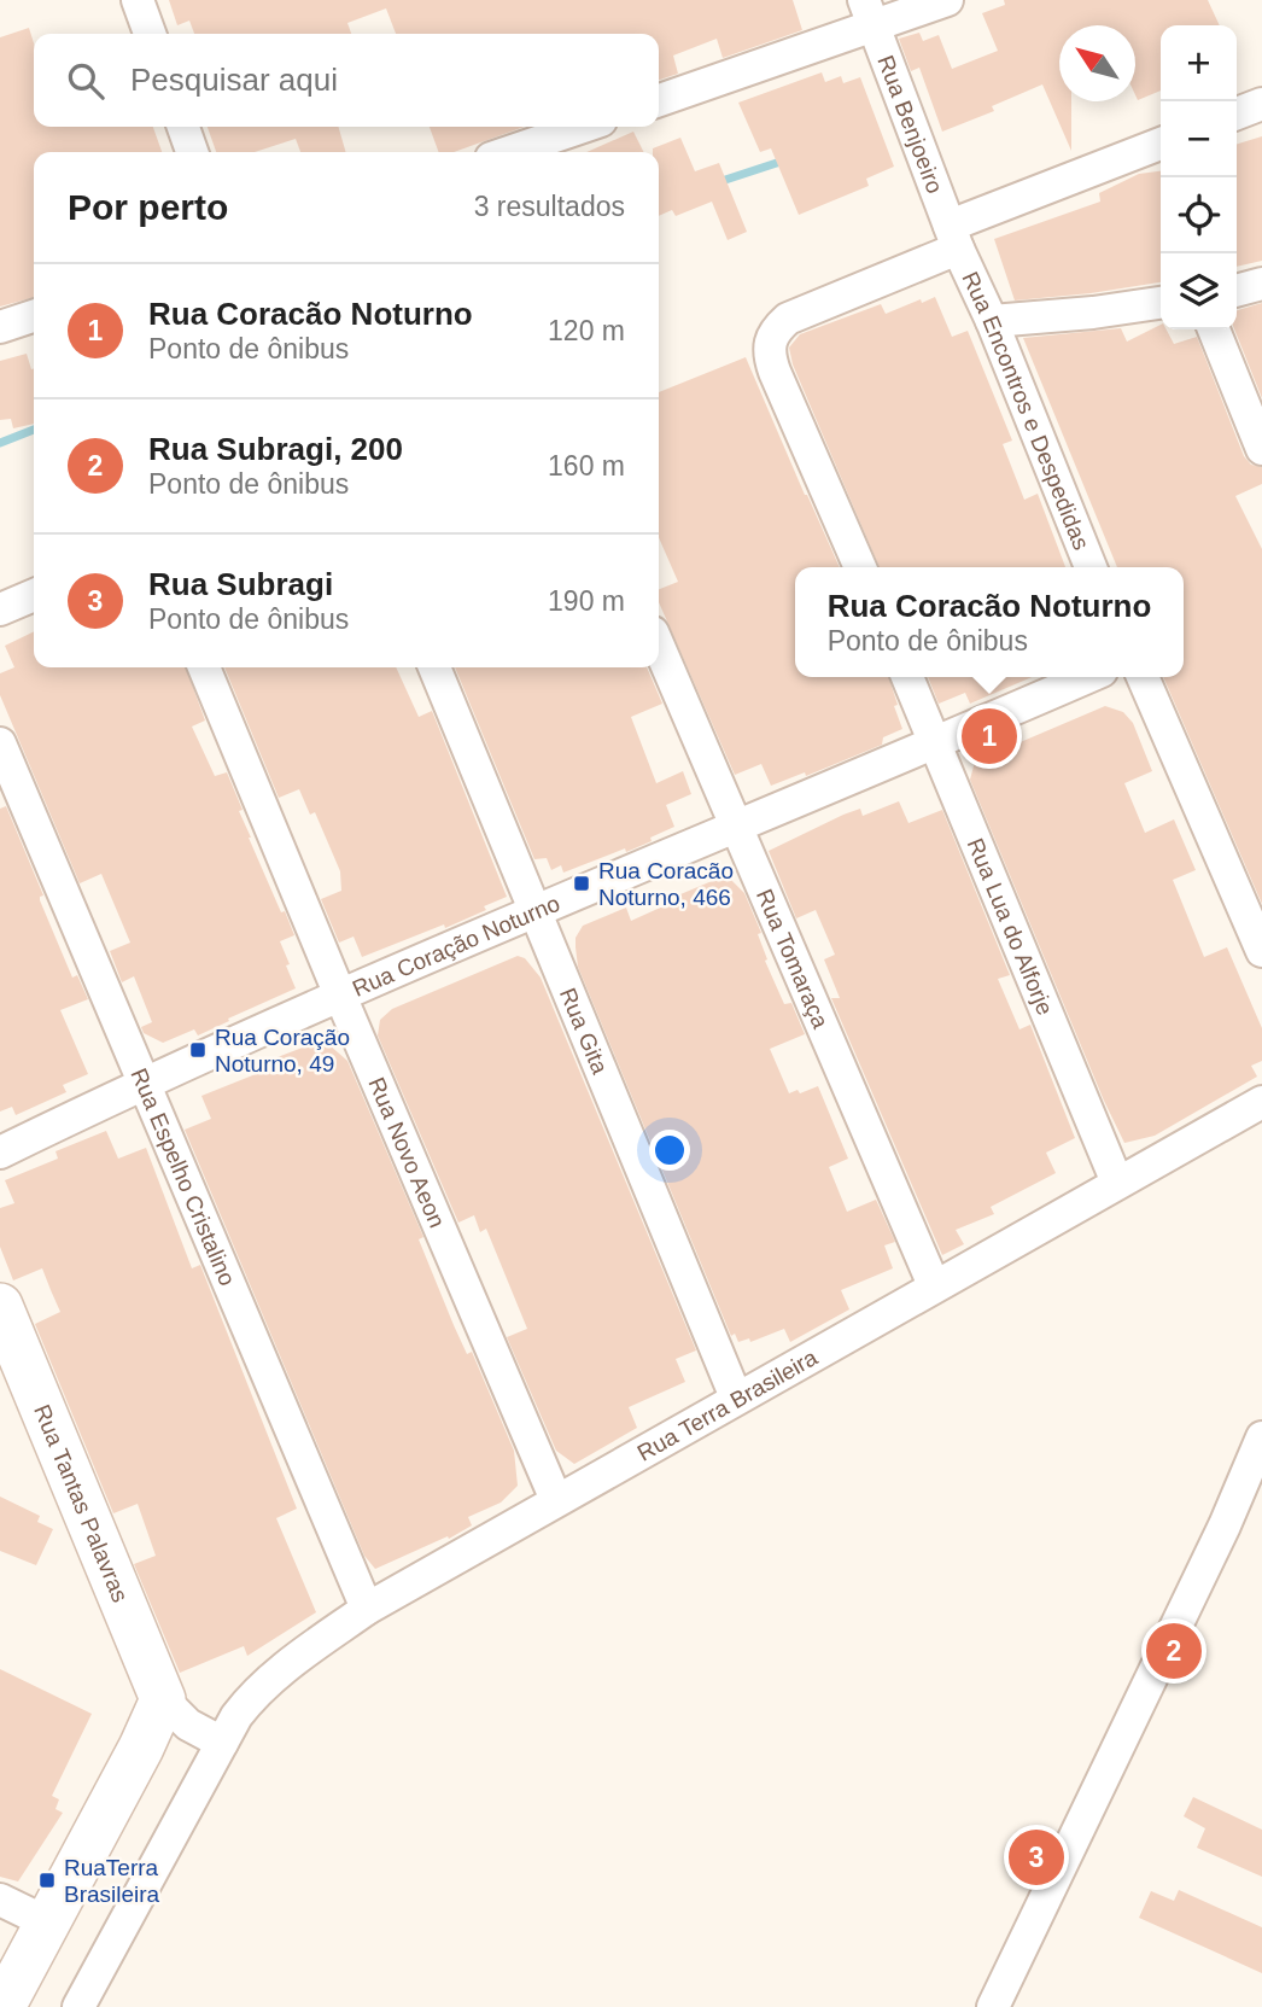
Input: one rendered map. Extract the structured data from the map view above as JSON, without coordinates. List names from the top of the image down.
{
  "streets": {
    "street": [
      "Rua Benjoeiro",
      "Rua Encontros e Despedidas",
      "Rua Lua do Alforje",
      "Rua Coração Noturno",
      "Rua Tomaraça",
      "Rua Gita",
      "Rua Novo Aeon",
      "Rua Espelho Cristalino",
      "Rua Terra Brasileira",
      "Rua Tantas Palavras"
    ]
  },
  "crossings": [
    ["Rua Benjoeiro", "Rua Encontros e Despedidas"],
    ["Rua Lua do Alforje", "Rua Coração Noturno"],
    ["Rua Lua do Alforje", "Rua Terra Brasileira"],
    ["Rua Coração Noturno", "Rua Tomaraça"],
    ["Rua Coração Noturno", "Rua Gita"],
    ["Rua Coração Noturno", "Rua Novo Aeon"],
    ["Rua Coração Noturno", "Rua Espelho Cristalino"],
    ["Rua Tomaraça", "Rua Terra Brasileira"],
    ["Rua Gita", "Rua Terra Brasileira"],
    ["Rua Novo Aeon", "Rua Terra Brasileira"],
    ["Rua Espelho Cristalino", "Rua Terra Brasileira"]
  ],
  "places": {
    "transit": ["Rua Coracão Noturno, 466", "Rua Coração Noturno, 49", "RuaTerra Brasileira"]
  },
  "north": "top left",
  "page": {
    "map_buttons": ["+", "−"],
    "search": "Pesquisar aqui",
    "heading": ["Por perto", "3 resultados"],
    "list": [
      {
        "mark": "1",
        "name": "Rua Coracão Noturno",
        "note": "Ponto de ônibus",
        "value": "120 m"
      },
      {
        "mark": "2",
        "name": "Rua Subragi, 200",
        "note": "Ponto de ônibus",
        "value": "160 m"
      },
      {
        "mark": "3",
        "name": "Rua Subragi",
        "note": "Ponto de ônibus",
        "value": "190 m"
      }
    ],
    "popup": ["Rua Coracão Noturno", "Ponto de ônibus"],
    "pins": ["1", "2", "3"]
  }
}
